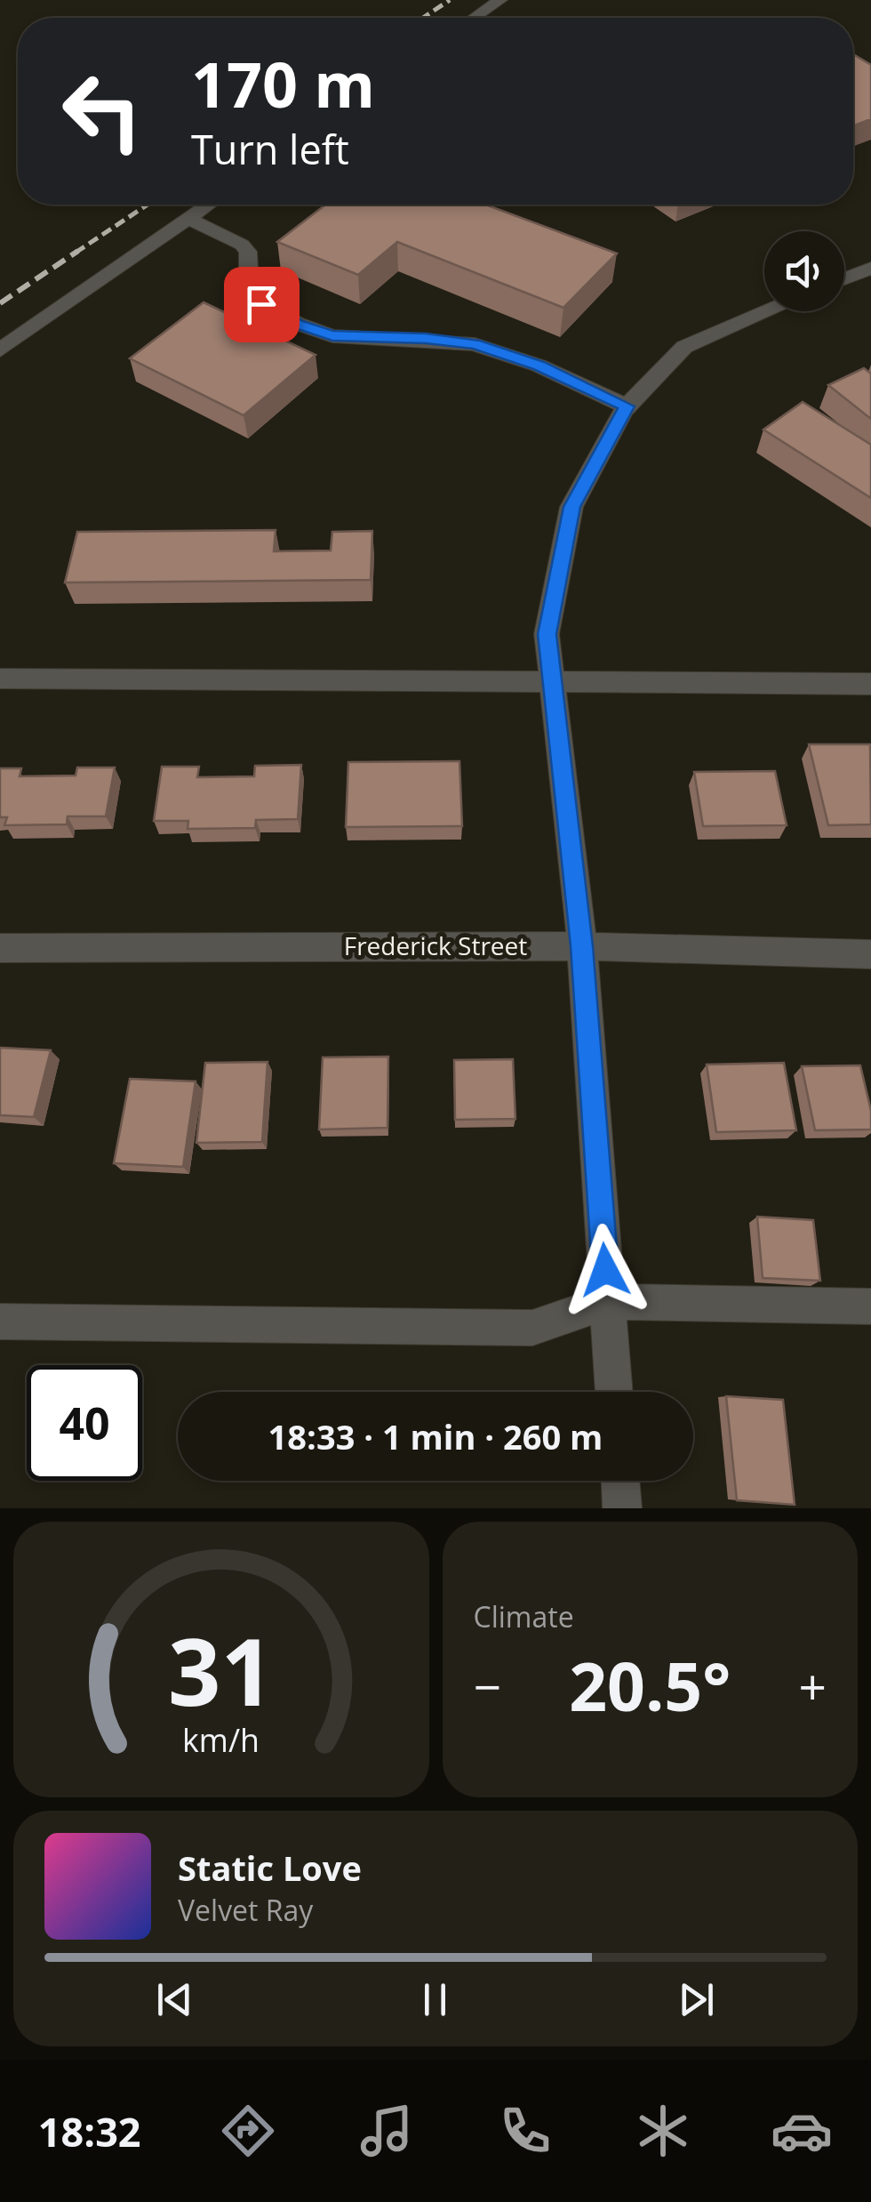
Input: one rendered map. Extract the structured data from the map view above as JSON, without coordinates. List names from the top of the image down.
{
  "streets": {
    "street": ["Frederick Street"]
  },
  "page": {
    "turn": ["170 m", "Turn left"],
    "limit": "40",
    "trip": "18:33 · 1 min · 260 m",
    "tile": "Climate",
    "heat": ["−", "20.5°", "+"],
    "song": ["Static Love", "Velvet Ray"],
    "tabs": "18:32",
    "gauge": ["31", "km/h"]
  }
}
